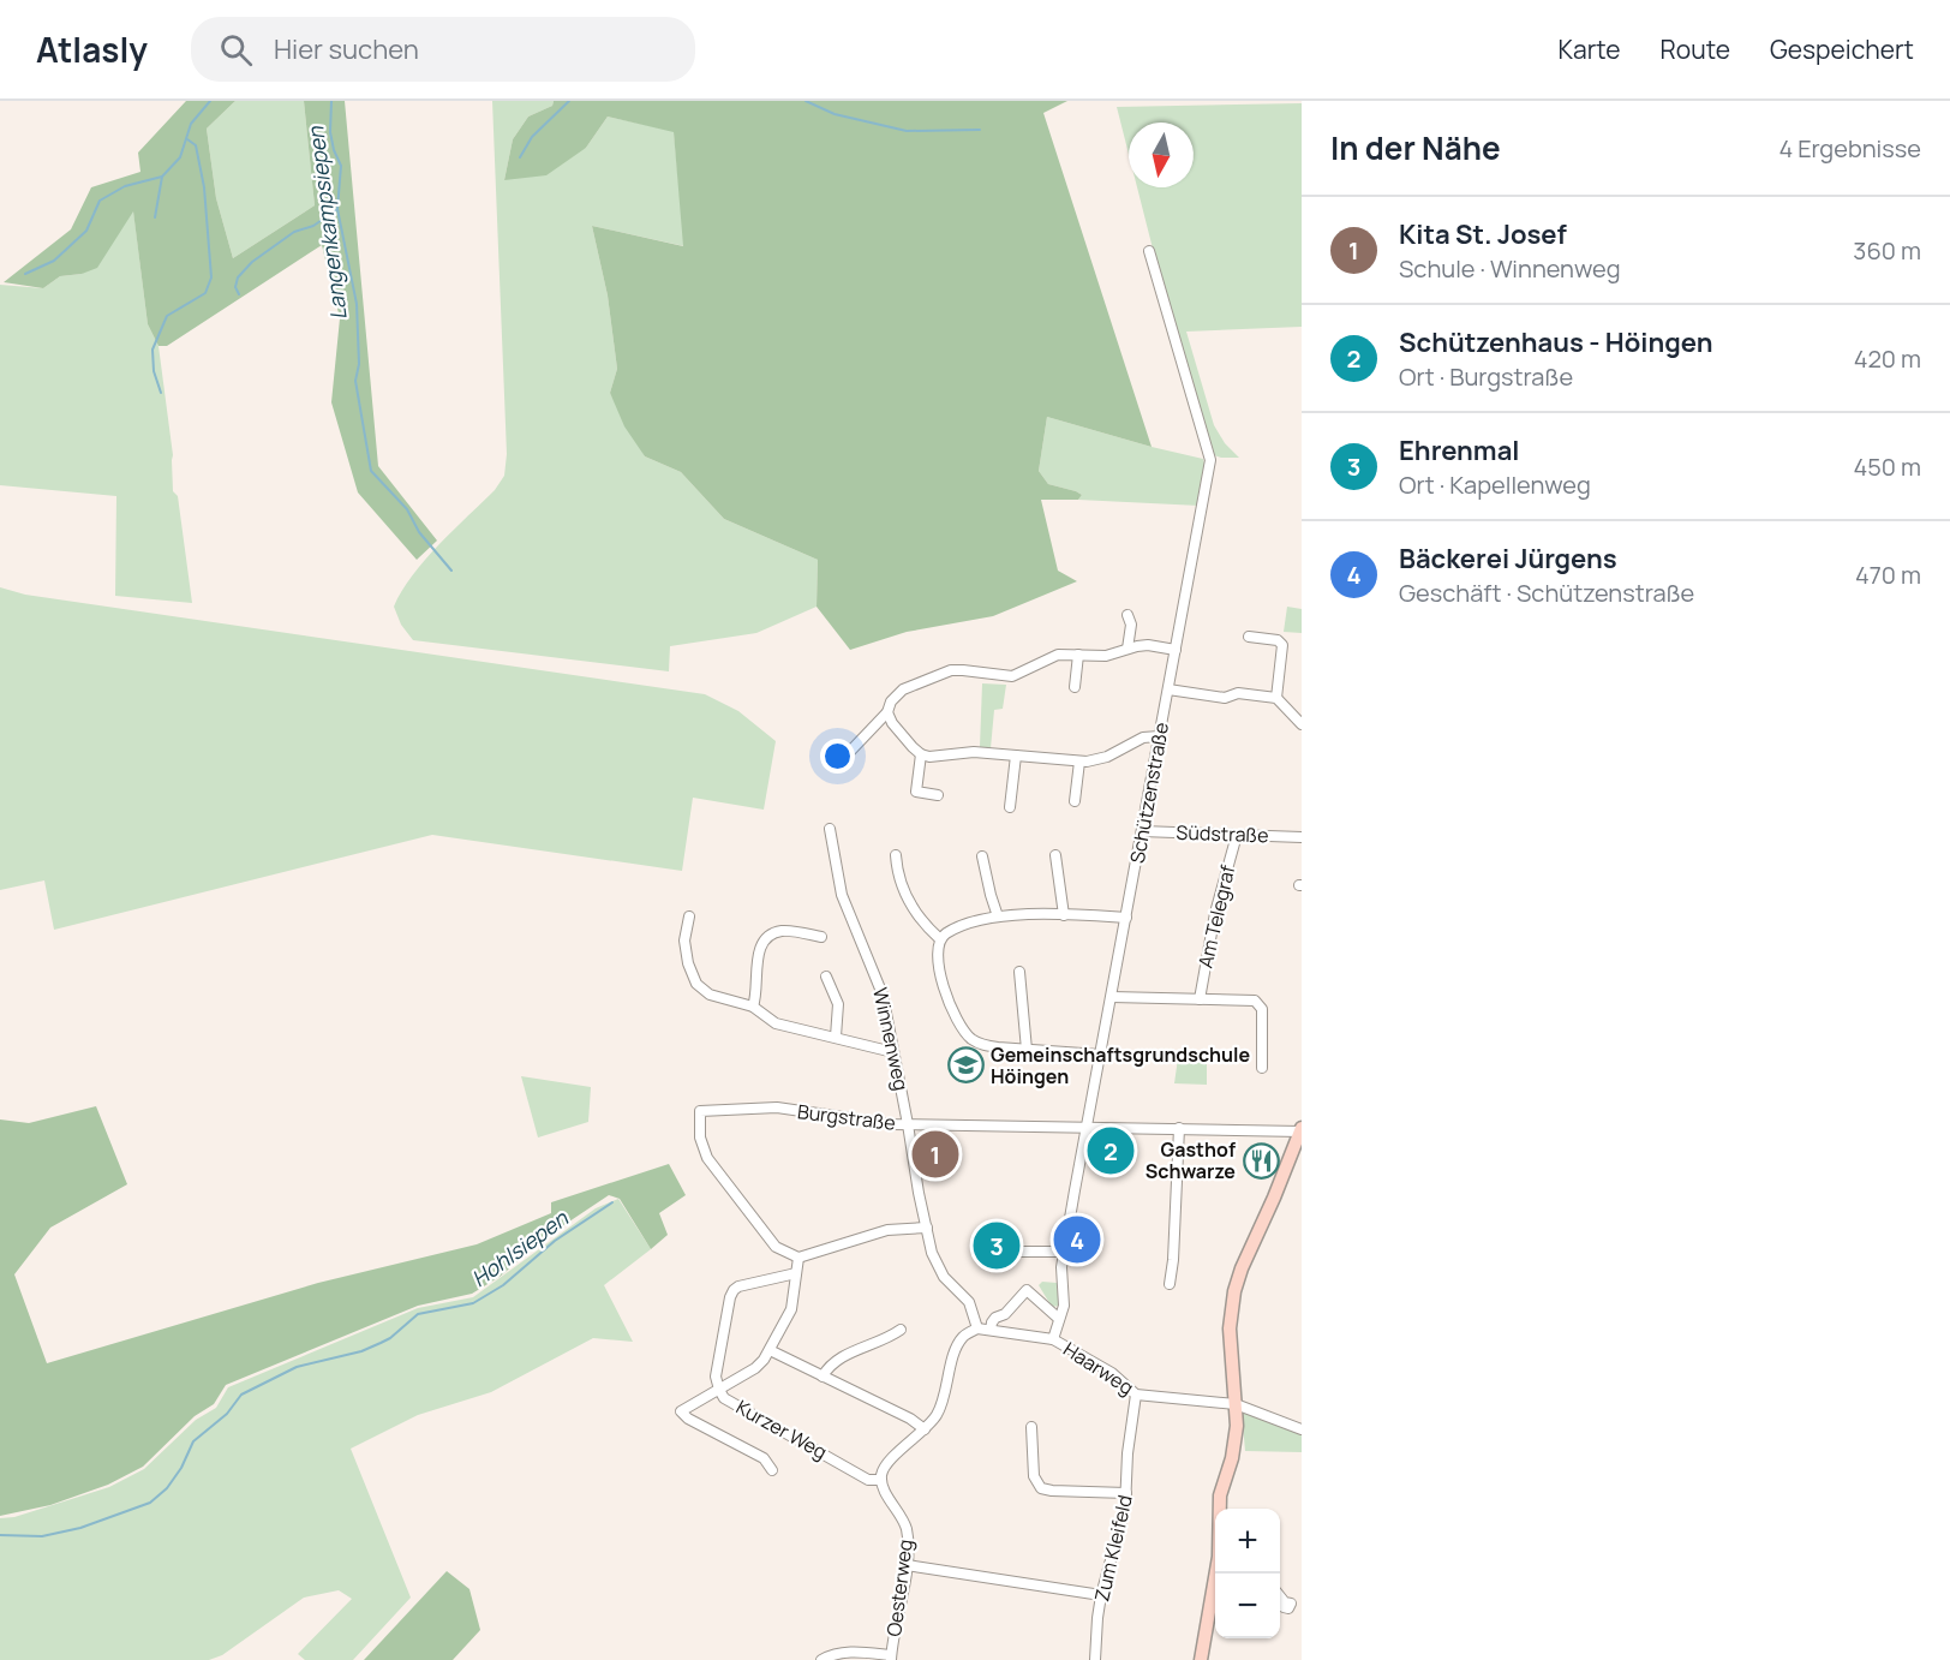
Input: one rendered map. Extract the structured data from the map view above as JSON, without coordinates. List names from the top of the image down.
{
  "streets": {
    "street": [
      "Schützenstraße",
      "Südstraße",
      "Am Telegraf",
      "Winnenweg",
      "Burgstraße",
      "Haarweg",
      "Kurzer Weg",
      "Zum Kleifeld",
      "Oesterweg"
    ]
  },
  "crossings": [
    ["Schützenstraße", "Südstraße"],
    ["Schützenstraße", "Burgstraße"],
    ["Schützenstraße", "Haarweg"],
    ["Südstraße", "Am Telegraf"],
    ["Winnenweg", "Burgstraße"],
    ["Winnenweg", "Haarweg"],
    ["Haarweg", "Zum Kleifeld"],
    ["Kurzer Weg", "Oesterweg"]
  ],
  "water": ["Langenkampsiepen", "Hohlsiepen"],
  "places": {
    "school or university": ["Gemeinschaftsgrundschule Höingen"],
    "restaurant": ["Gasthof Schwarze"]
  },
  "north": "bottom",
  "page": {
    "header": "Atlasly",
    "search": "Hier suchen",
    "nav": ["Karte", "Route", "Gespeichert"],
    "heading": ["In der Nähe", "4 Ergebnisse"],
    "list": [
      {
        "mark": "1",
        "name": "Kita St. Josef",
        "note": "Schule · Winnenweg",
        "value": "360 m"
      },
      {
        "mark": "2",
        "name": "Schützenhaus - Höingen",
        "note": "Ort · Burgstraße",
        "value": "420 m"
      },
      {
        "mark": "3",
        "name": "Ehrenmal",
        "note": "Ort · Kapellenweg",
        "value": "450 m"
      },
      {
        "mark": "4",
        "name": "Bäckerei Jürgens",
        "note": "Geschäft · Schützenstraße",
        "value": "470 m"
      }
    ],
    "pins": [
      "2",
      "1",
      "4",
      "3"
    ],
    "map_buttons": ["+", "−"]
  }
}
